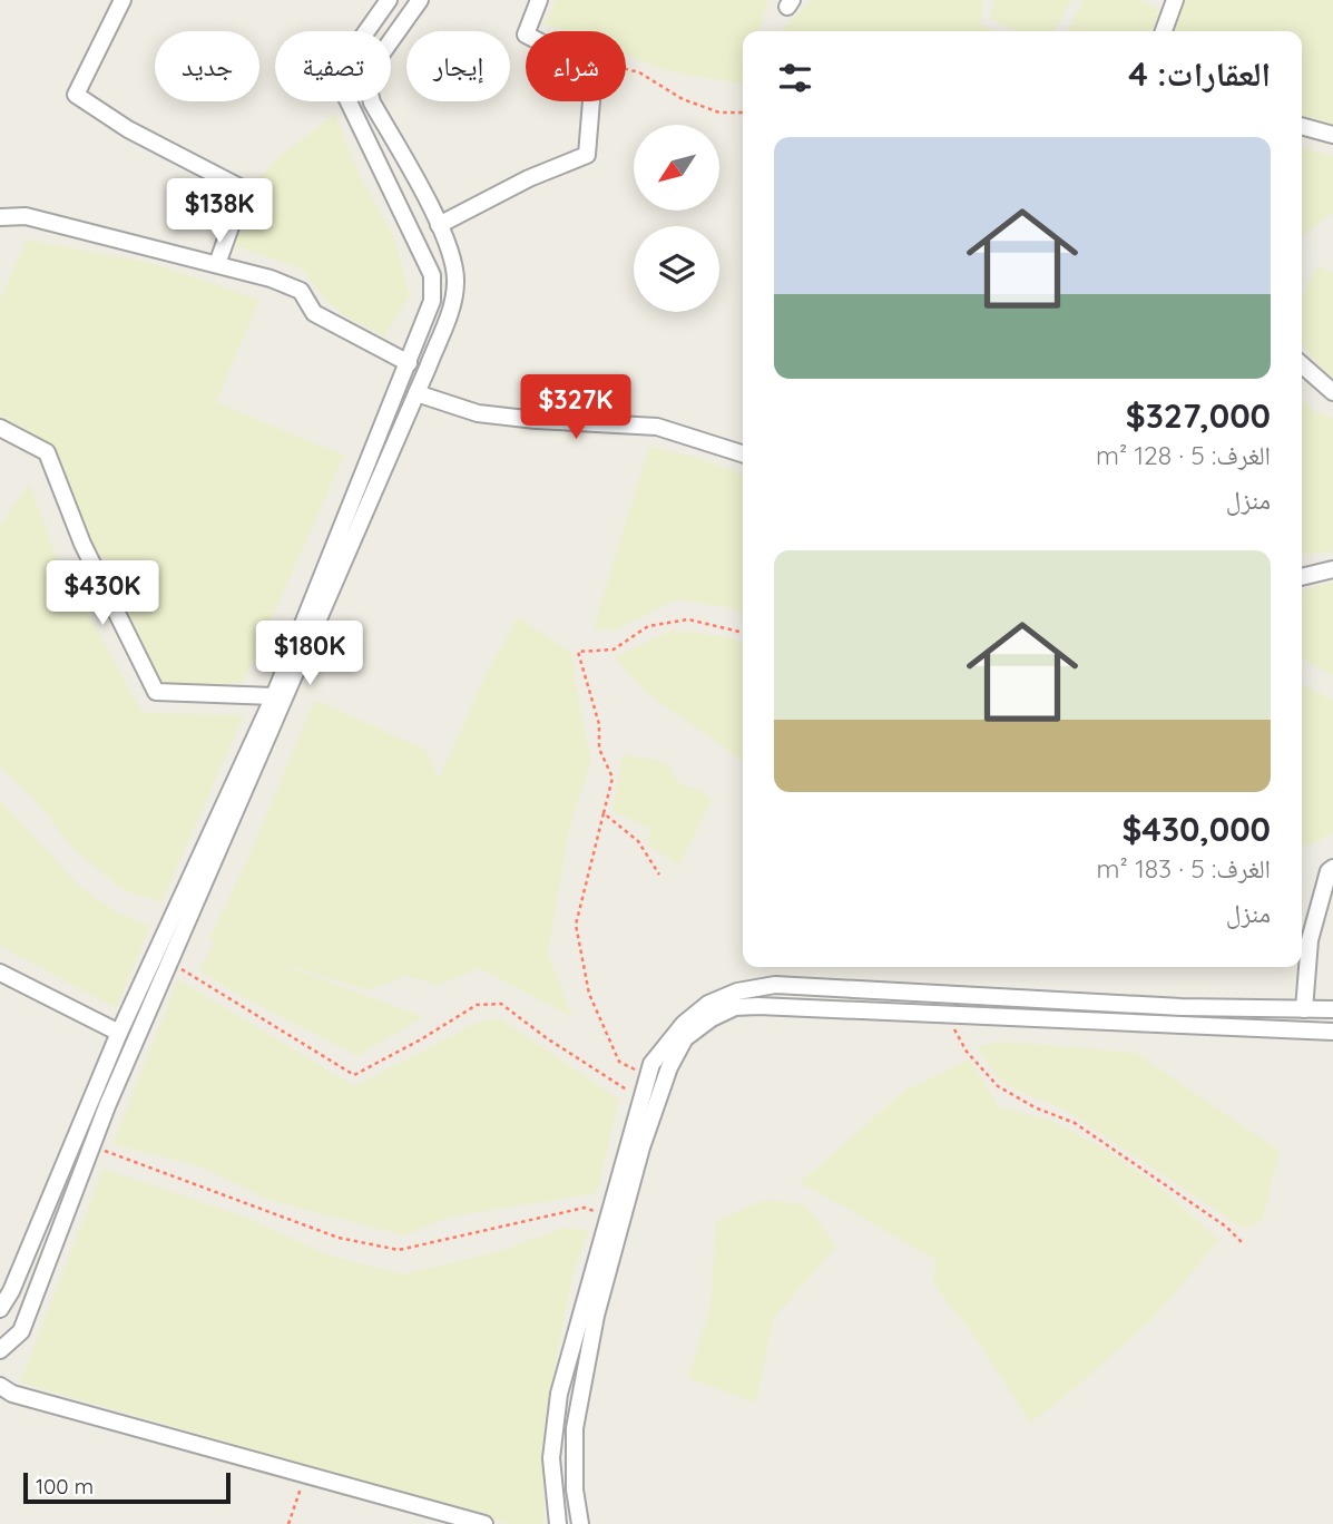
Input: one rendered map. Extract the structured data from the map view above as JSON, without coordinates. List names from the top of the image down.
{
  "scale_bar": "100 m",
  "north": "bottom left",
  "page": {
    "chip": [
      "شراء",
      "إيجار",
      "تصفية",
      "جديد"
    ],
    "heading": "العقارات: 4",
    "list": [
      {
        "name": "$327,000",
        "note": "الغرف: 5 · 128 m² · منزل"
      },
      {
        "name": "$430,000",
        "note": "الغرف: 5 · 183 m² · منزل"
      }
    ],
    "price": [
      "$138K",
      "$327K",
      "$430K",
      "$180K"
    ],
    "scale": "100 m"
  }
}
